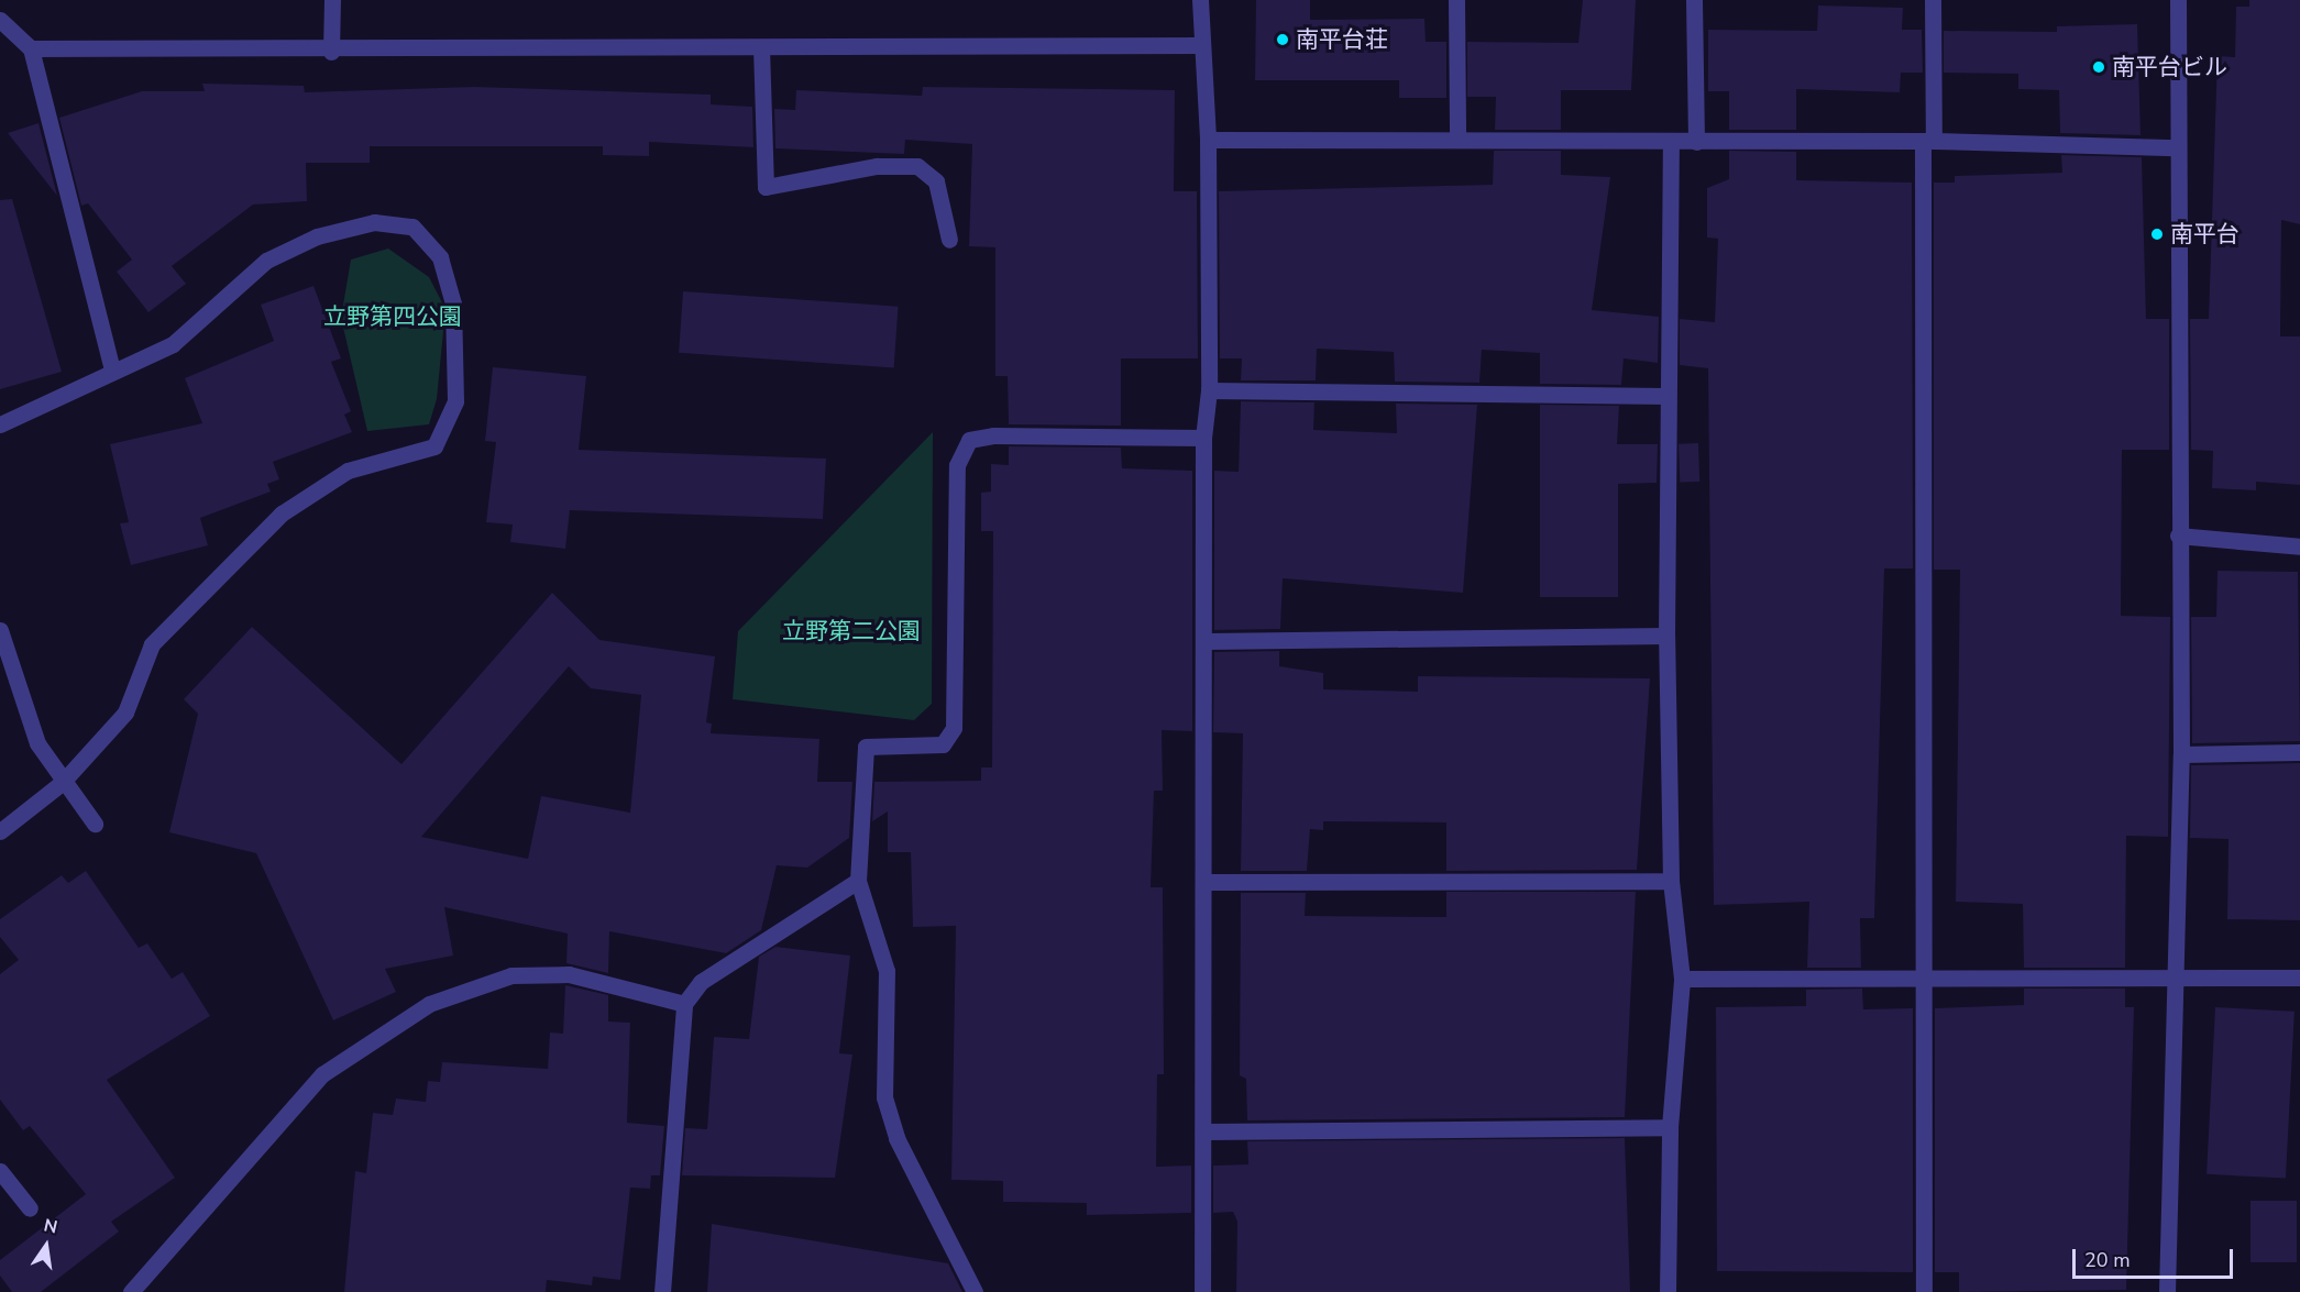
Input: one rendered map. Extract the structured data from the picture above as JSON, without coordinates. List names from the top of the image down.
{
  "parks": ["立野第四公園", "立野第二公園"],
  "places": ["南平台荘", "南平台ビル", "南平台"],
  "scale_bar": "20 m",
  "north": "top"
}
